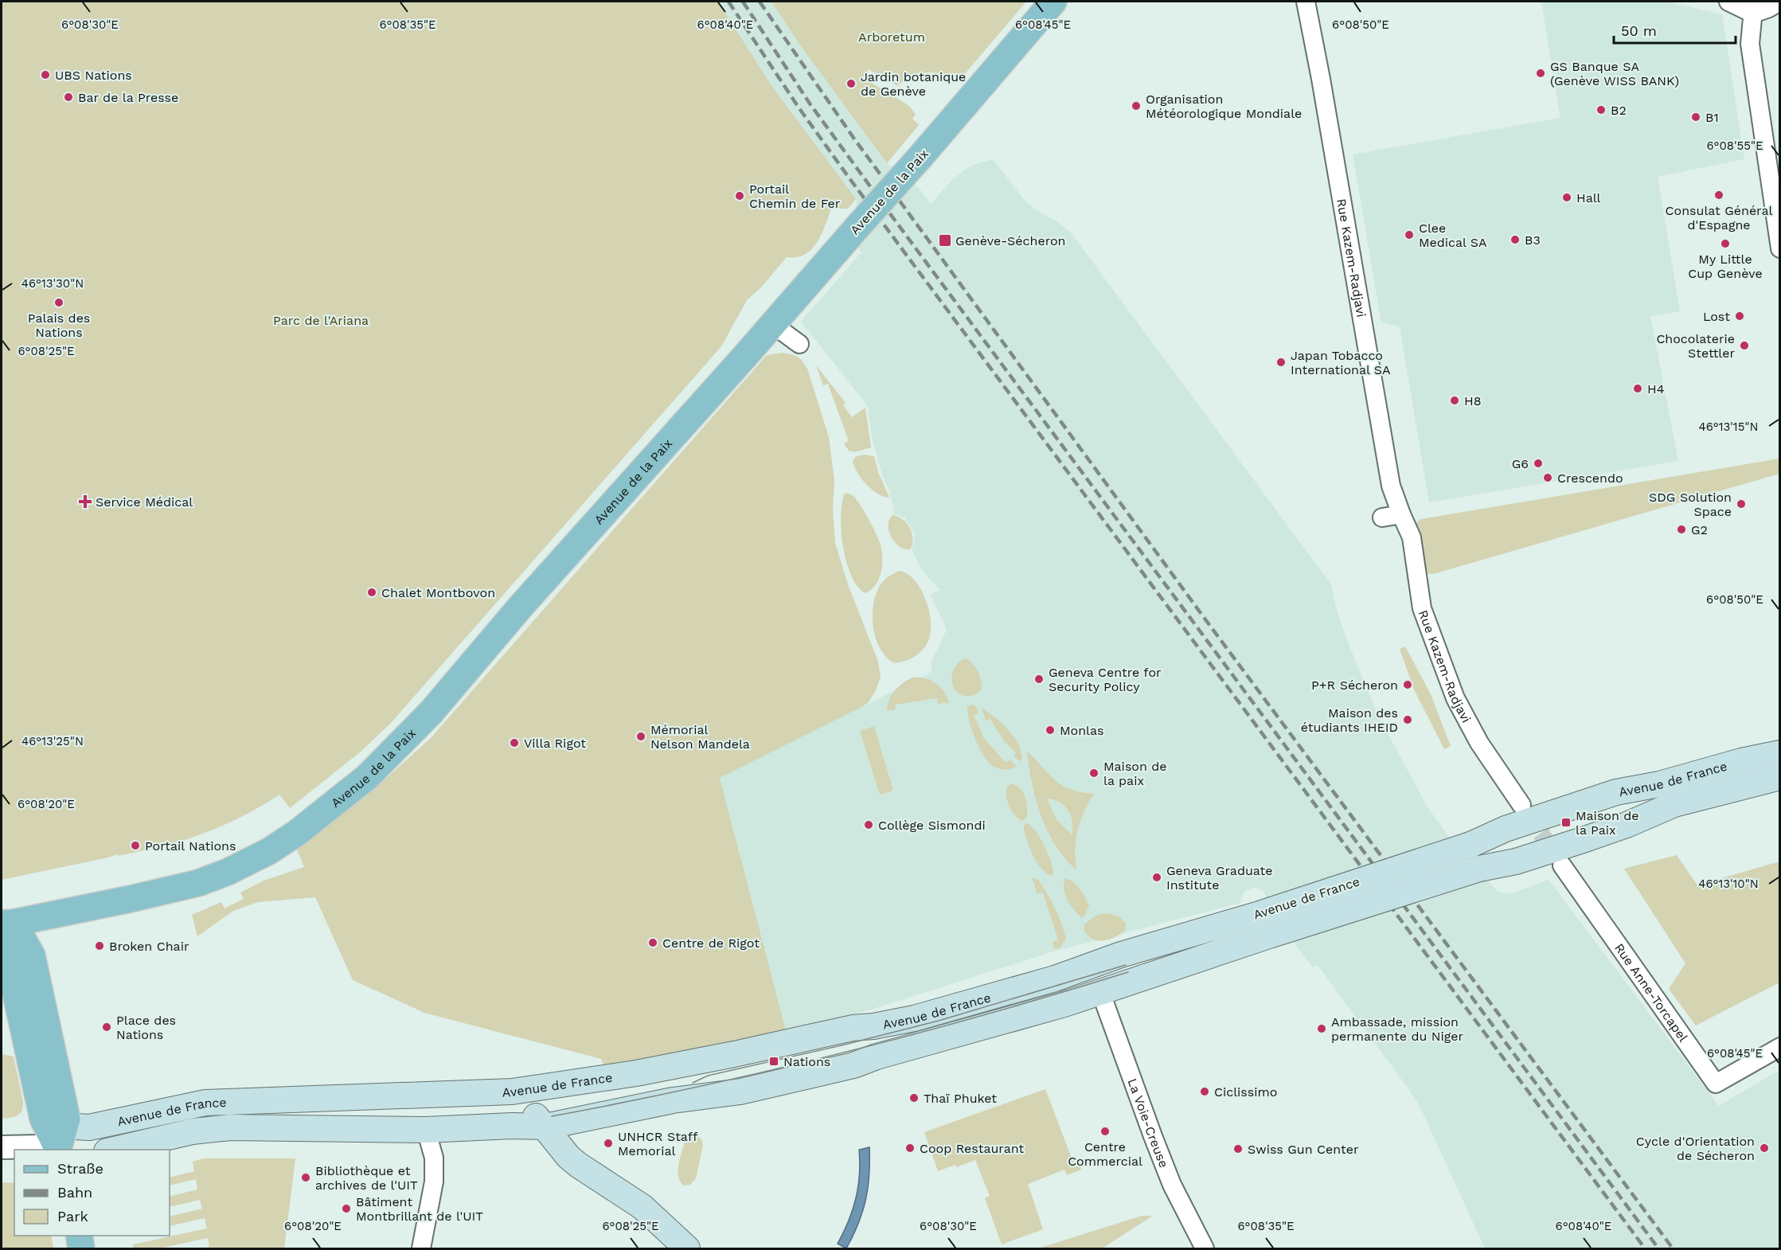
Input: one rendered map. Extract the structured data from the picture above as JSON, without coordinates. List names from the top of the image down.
{
  "streets": {
    "main road": ["Avenue de la Paix", "Avenue de France"],
    "street": ["Rue Kazem-Radjavi", "Rue Anne-Torcapel", "La Voie-Creuse"]
  },
  "crossings": [
    ["Avenue de France", "La Voie-Creuse"]
  ],
  "parks": ["Arboretum", "Parc de l'Ariana"],
  "places": {
    "other": [
      "GS Banque SA (Genève WISS BANK)",
      "UBS Nations",
      "Jardin botanique de Genève",
      "Bar de la Presse",
      "Organisation Météorologique Mondiale",
      "B2",
      "B1",
      "Consulat Général d'Espagne",
      "Portail Chemin de Fer",
      "Hall",
      "Clee Medical SA",
      "B3",
      "My Little Cup Genève",
      "Palais des Nations",
      "Lost",
      "Chocolaterie Stettler",
      "Japan Tobacco International SA",
      "H4",
      "H8",
      "G6",
      "Crescendo",
      "SDG Solution Space",
      "G2",
      "Chalet Montbovon",
      "Geneva Centre for Security Policy",
      "P+R Sécheron",
      "Maison des étudiants IHEID",
      "Monlas",
      "Mémorial Nelson Mandela",
      "Villa Rigot",
      "Maison de la paix",
      "Collège Sismondi",
      "Portail Nations",
      "Geneva Graduate Institute",
      "Centre de Rigot",
      "Broken Chair",
      "Place des Nations",
      "Ambassade, mission permanente du Niger",
      "Ciclissimo",
      "Thaï Phuket",
      "Centre Commercial",
      "UNHCR Staff Memorial",
      "Coop Restaurant",
      "Cycle d'Orientation de Sécheron",
      "Swiss Gun Center",
      "Bibliothèque et archives de l'UIT",
      "Bâtiment Montbrillant de l'UIT"
    ],
    "transit": ["Genève-Sécheron", "Maison de la Paix", "Nations"],
    "health": ["Service Médical"]
  },
  "legend": ["Straße", "Bahn", "Park"],
  "scale_bar": "50 m",
  "coordinates": [
    "6°08'45\"E",
    "6°08'50\"E",
    "6°08'30\"E",
    "6°08'35\"E",
    "6°08'40\"E",
    "6°08'55\"E",
    "46°13'30\"N",
    "6°08'25\"E",
    "46°13'15\"N",
    "46°13'25\"N",
    "6°08'20\"E",
    "46°13'10\"N"
  ]
}
